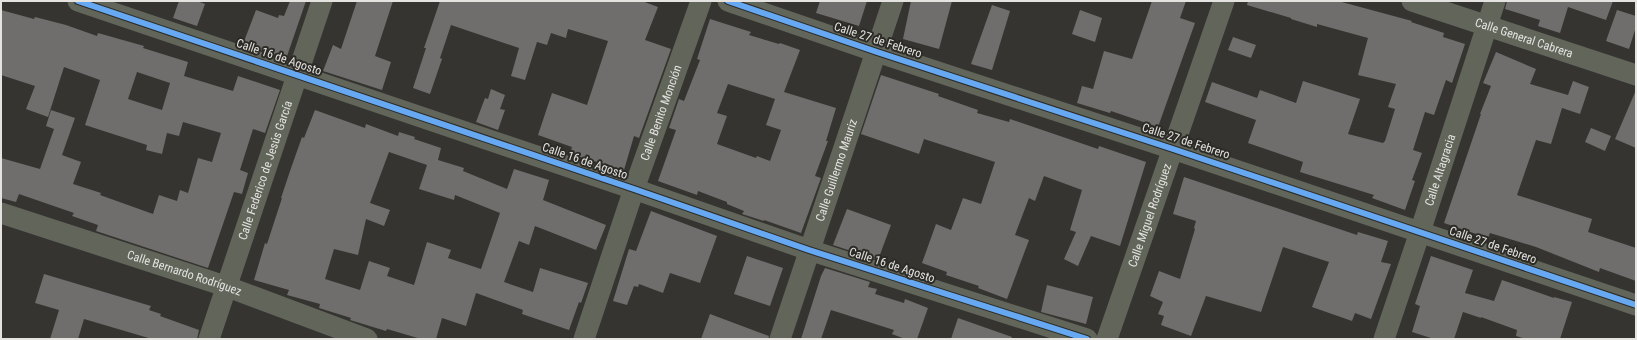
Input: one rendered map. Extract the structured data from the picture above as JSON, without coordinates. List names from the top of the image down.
{
  "streets": {
    "street": [
      "Calle General Cabrera",
      "Calle 27 de Febrero",
      "Calle 16 de Agosto",
      "Calle Benito Monción",
      "Calle Federico de Jesús García",
      "Calle Guillermo Mauriz",
      "Calle Altagracia",
      "Calle Miguel Rodríguez",
      "Calle Bernardo Rodríguez"
    ]
  },
  "crossings": [
    ["Calle General Cabrera", "Calle Altagracia"],
    ["Calle 27 de Febrero", "Calle Guillermo Mauriz"],
    ["Calle 27 de Febrero", "Calle Altagracia"],
    ["Calle 27 de Febrero", "Calle Miguel Rodríguez"],
    ["Calle 16 de Agosto", "Calle Benito Monción"],
    ["Calle 16 de Agosto", "Calle Federico de Jesús García"],
    ["Calle 16 de Agosto", "Calle Guillermo Mauriz"],
    ["Calle Federico de Jesús García", "Calle Bernardo Rodríguez"]
  ]
}
